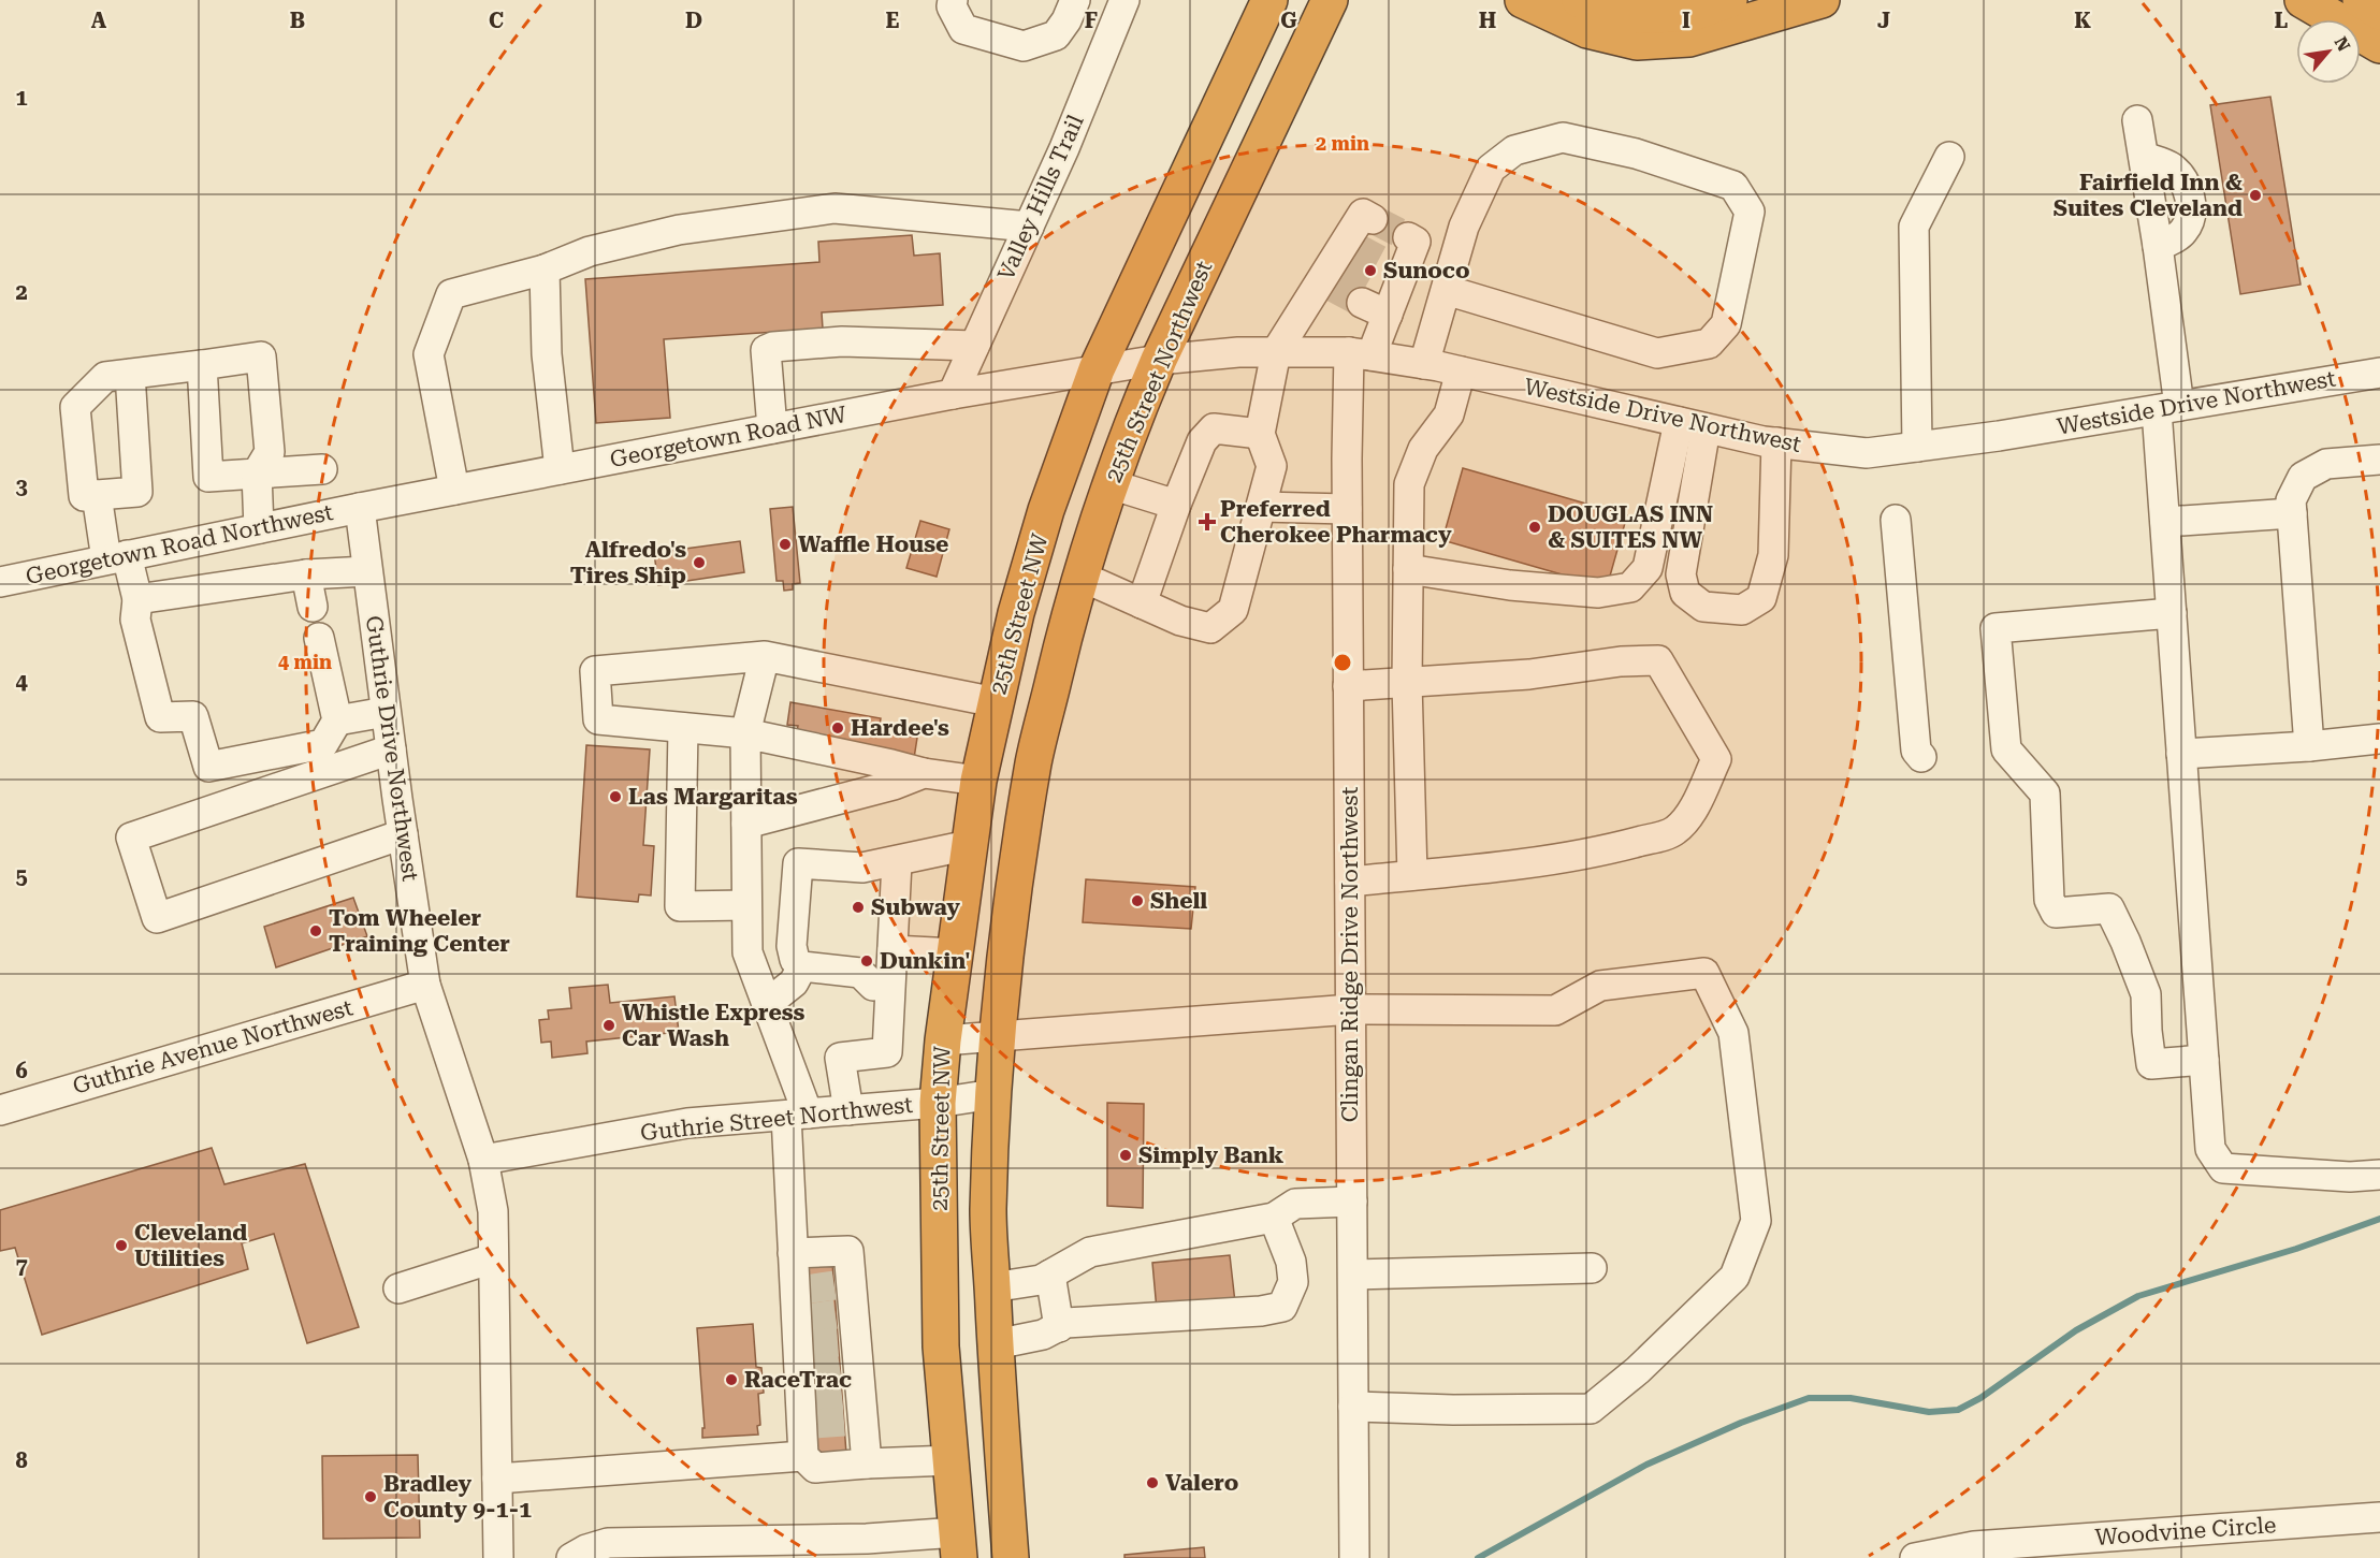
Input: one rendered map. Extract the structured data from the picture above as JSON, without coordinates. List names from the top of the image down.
{
  "streets": {
    "highway": ["25th Street Northwest", "25th Street NW"],
    "street": [
      "Valley Hills Trail",
      "Westside Drive Northwest",
      "Georgetown Road NW",
      "Georgetown Road Northwest",
      "Guthrie Drive Northwest",
      "Clingan Ridge Drive Northwest",
      "Guthrie Avenue Northwest",
      "Guthrie Street Northwest",
      "Woodvine Circle"
    ]
  },
  "crossings": [
    ["Valley Hills Trail", "Georgetown Road NW"],
    ["25th Street Northwest", "Westside Drive Northwest"],
    ["Westside Drive Northwest", "Georgetown Road NW"],
    ["Westside Drive Northwest", "25th Street NW"],
    ["Westside Drive Northwest", "Clingan Ridge Drive Northwest"],
    ["Georgetown Road NW", "Georgetown Road Northwest"],
    ["Georgetown Road NW", "25th Street NW"],
    ["Georgetown Road NW", "Guthrie Drive Northwest"],
    ["Georgetown Road Northwest", "Guthrie Drive Northwest"],
    ["25th Street NW", "Guthrie Street Northwest"],
    ["Guthrie Drive Northwest", "Guthrie Avenue Northwest"],
    ["Guthrie Drive Northwest", "Guthrie Street Northwest"]
  ],
  "places": {
    "other": [
      "Fairfield Inn & Suites Cleveland",
      "Sunoco",
      "DOUGLAS INN & SUITES NW",
      "Waffle House",
      "Alfredo's Tires Ship",
      "Hardee's",
      "Las Margaritas",
      "Shell",
      "Subway",
      "Tom Wheeler Training Center",
      "Dunkin'",
      "Whistle Express Car Wash",
      "Simply Bank",
      "Cleveland Utilities",
      "RaceTrac",
      "Valero",
      "Bradley County 9-1-1"
    ],
    "health": ["Preferred Cherokee Pharmacy"]
  },
  "north": "top right",
  "grid": {
    "columns": [
      "A",
      "B",
      "C",
      "D",
      "E",
      "F",
      "G",
      "H",
      "I",
      "J",
      "K",
      "L"
    ],
    "rows": [
      "1",
      "2",
      "3",
      "4",
      "5",
      "6",
      "7",
      "8"
    ]
  },
  "rings": ["2 min", "4 min"]
}
